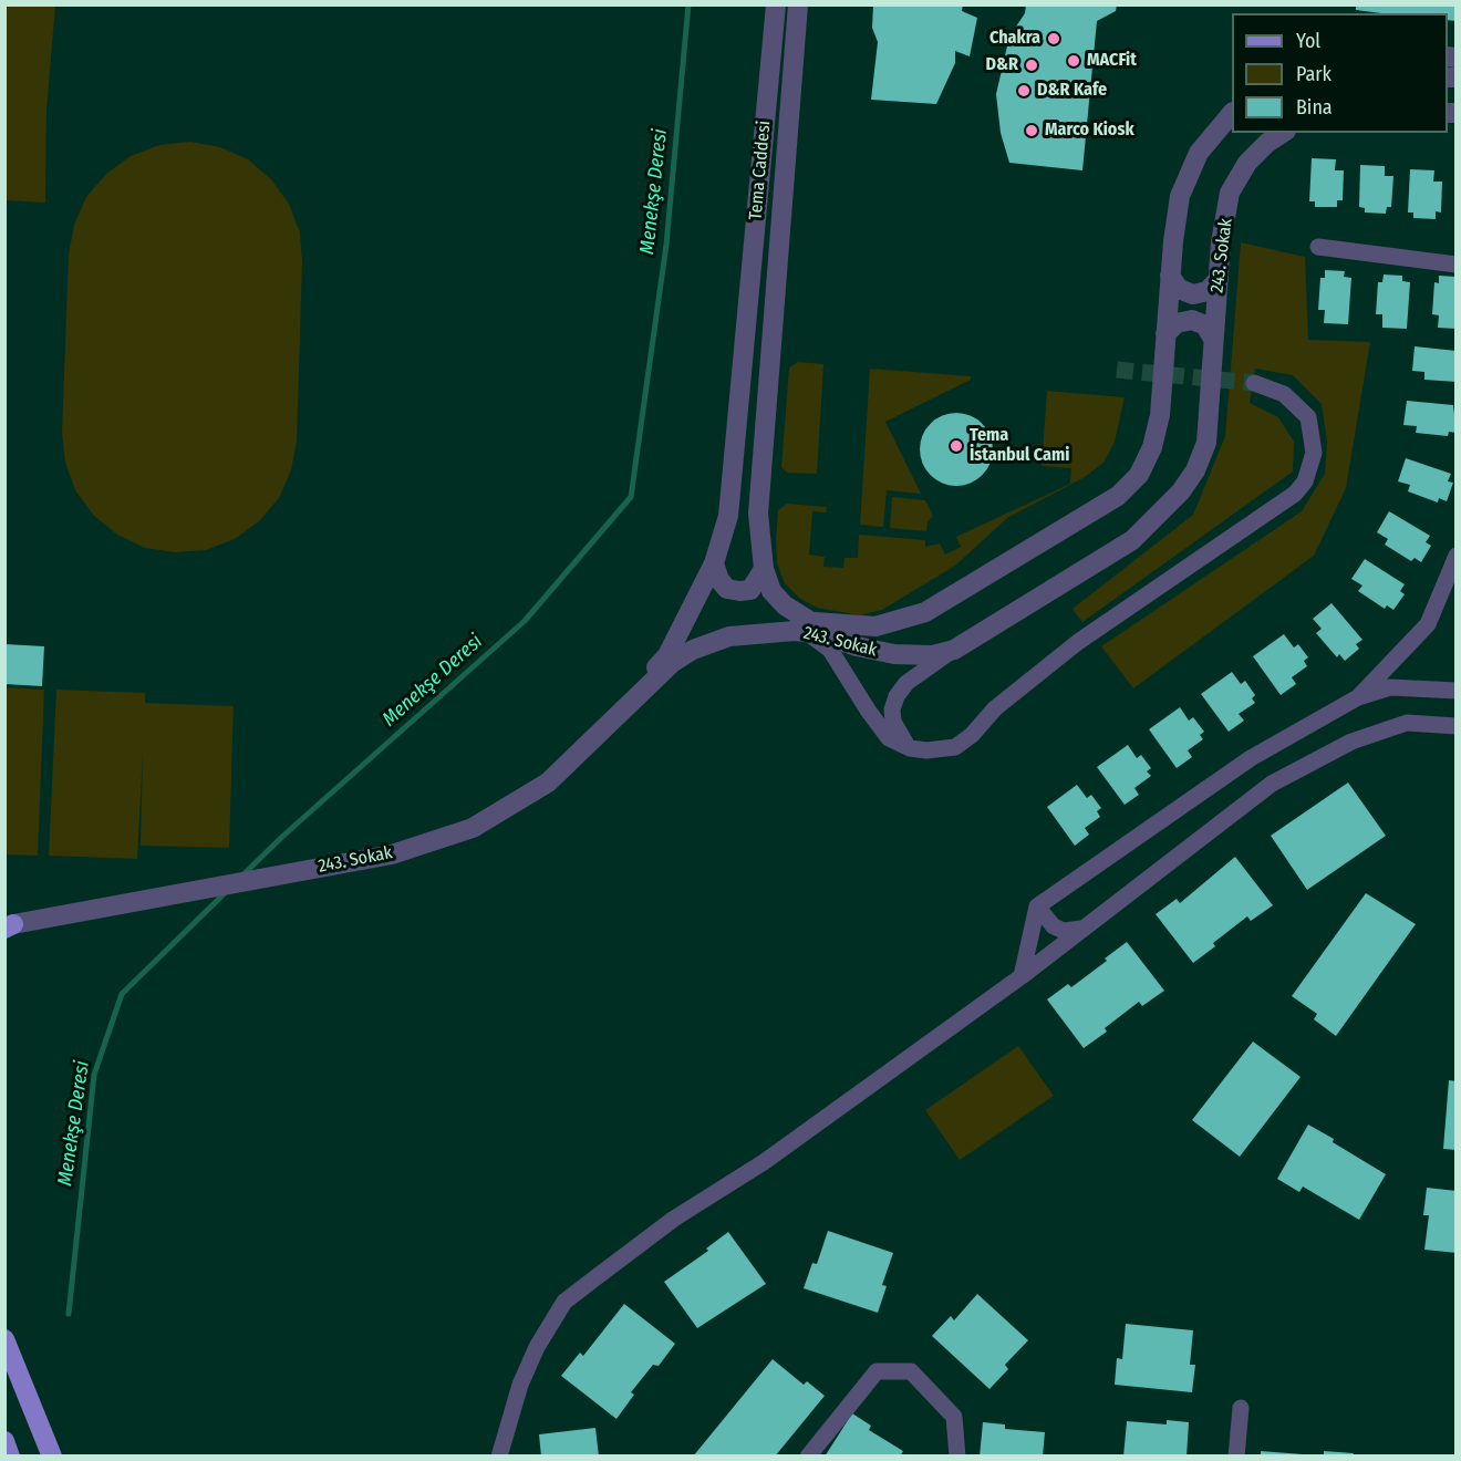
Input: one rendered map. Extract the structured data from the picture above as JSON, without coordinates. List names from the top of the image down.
{
  "streets": {
    "street": ["Tema Caddesi", "243. Sokak"]
  },
  "crossings": [
    ["Tema Caddesi", "243. Sokak"]
  ],
  "water": ["Menekşe Deresi"],
  "places": [
    "Chakra",
    "MACFit",
    "D&R",
    "D&R Kafe",
    "Marco Kiosk",
    "Tema İstanbul Cami"
  ],
  "legend": ["Yol", "Park", "Bina"]
}
